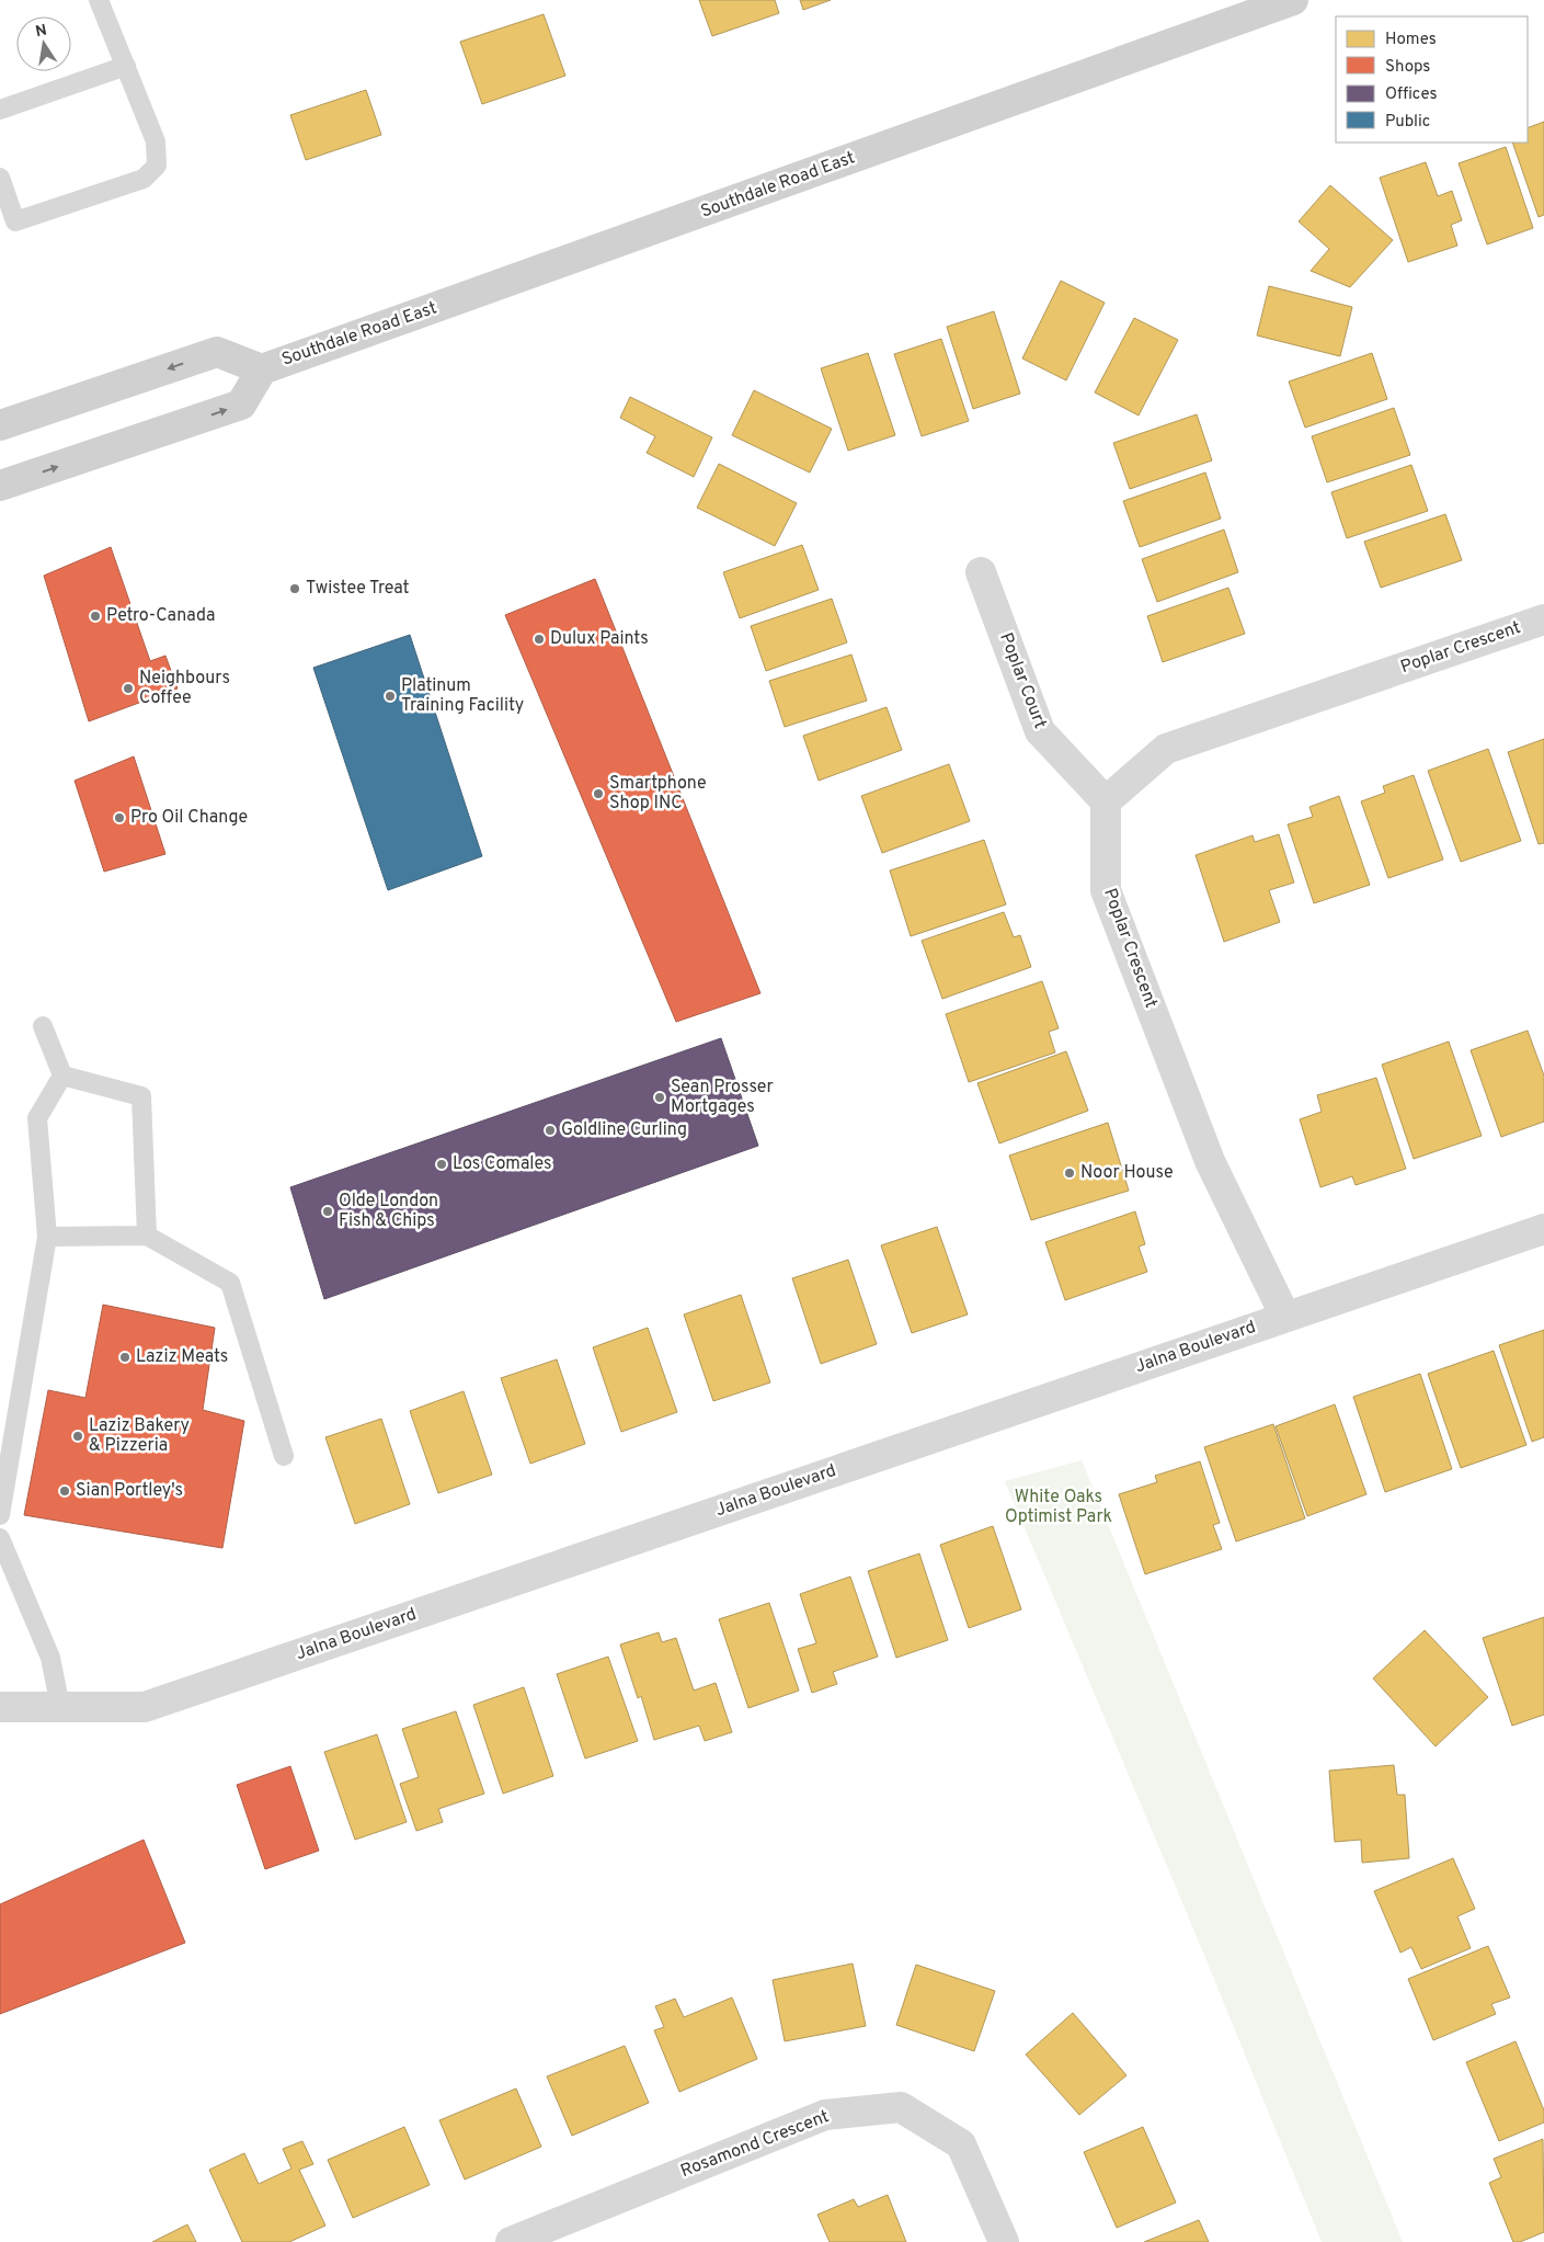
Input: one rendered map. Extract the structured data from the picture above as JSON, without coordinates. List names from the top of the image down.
{
  "streets": {
    "main road": ["Southdale Road East"],
    "street": [
      "Poplar Crescent",
      "Poplar Court",
      "Jalna Boulevard",
      "Rosamond Crescent"
    ]
  },
  "crossings": [
    ["Poplar Crescent", "Poplar Court"],
    ["Poplar Crescent", "Jalna Boulevard"]
  ],
  "parks": ["White Oaks Optimist Park"],
  "places": [
    "Twistee Treat",
    "Petro-Canada",
    "Dulux Paints",
    "Neighbours Coffee",
    "Platinum Training Facility",
    "Smartphone Shop INC",
    "Pro Oil Change",
    "Sean Prosser Mortgages",
    "Goldline Curling",
    "Los Comales",
    "Noor House",
    "Olde London Fish & Chips",
    "Laziz Meats",
    "Laziz Bakery & Pizzeria",
    "Sian Portley's"
  ],
  "legend": [
    "Homes",
    "Shops",
    "Offices",
    "Public"
  ],
  "north": "top"
}
